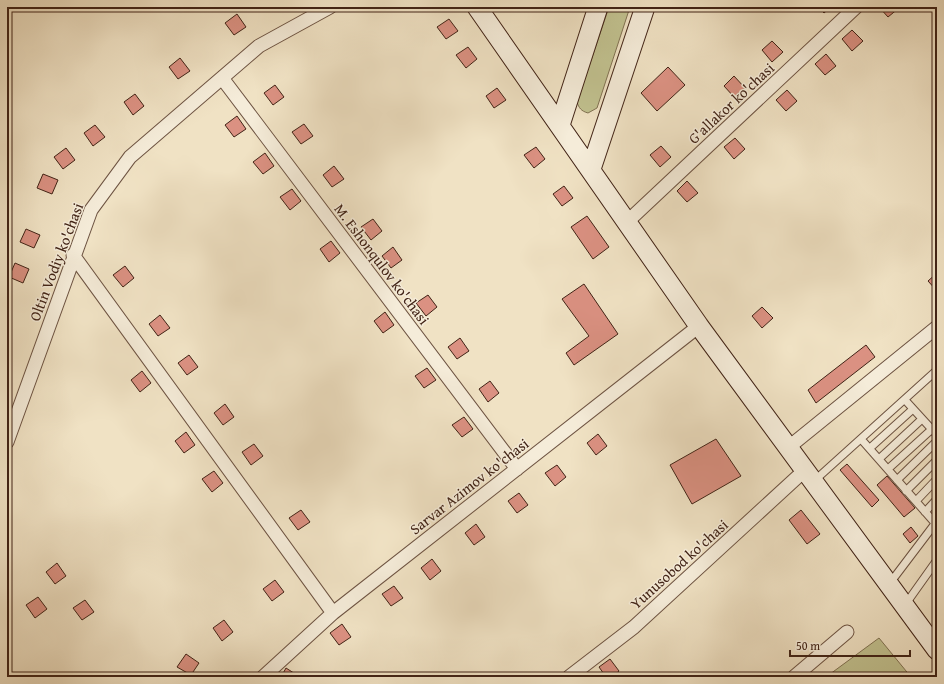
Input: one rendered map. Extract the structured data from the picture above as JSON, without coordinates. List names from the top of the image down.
{
  "streets": {
    "street": [
      "G'allakor ko'chasi",
      "Oltin Vodiy ko'chasi",
      "M. Eshonqulov ko'chasi",
      "Sarvar Azimov ko'chasi",
      "Yunusobod ko'chasi"
    ]
  },
  "crossings": [
    ["Oltin Vodiy ko'chasi", "M. Eshonqulov ko'chasi"],
    ["M. Eshonqulov ko'chasi", "Sarvar Azimov ko'chasi"]
  ],
  "scale_bar": "50 m"
}
